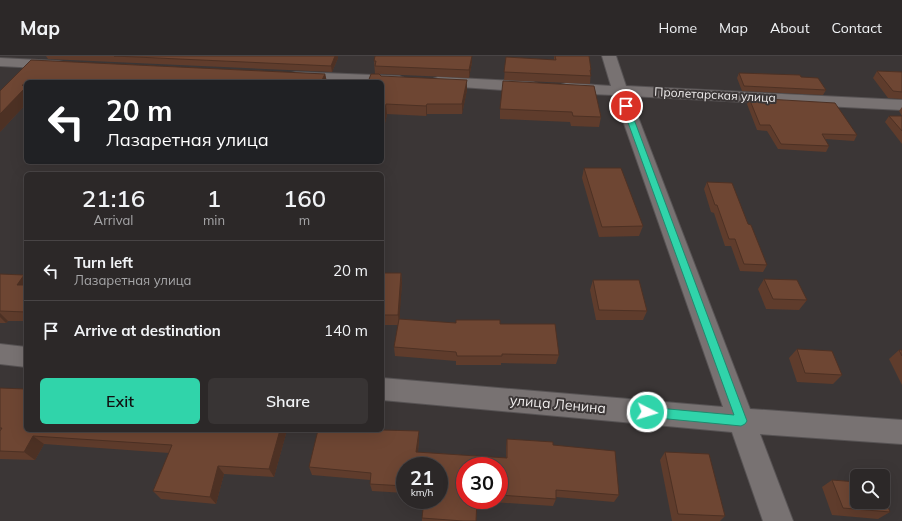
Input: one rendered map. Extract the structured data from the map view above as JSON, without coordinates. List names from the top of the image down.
{
  "streets": {
    "street": ["Пролетарская улица", "улица Ленина"]
  },
  "page": {
    "header": "Map",
    "nav": [
      "Home",
      "Map",
      "About",
      "Contact"
    ],
    "turn": ["20 m", "Лазаретная улица"],
    "eta": [
      "21:16",
      "Arrival",
      "1",
      "min",
      "160",
      "m"
    ],
    "list": [
      {
        "name": "Turn left",
        "note": "Лазаретная улица",
        "value": "20 m"
      },
      {
        "name": "Arrive at destination",
        "value": "140 m"
      }
    ],
    "buttons": ["Exit", "Share"],
    "speed": "21 km/h",
    "limit": "30"
  }
}
